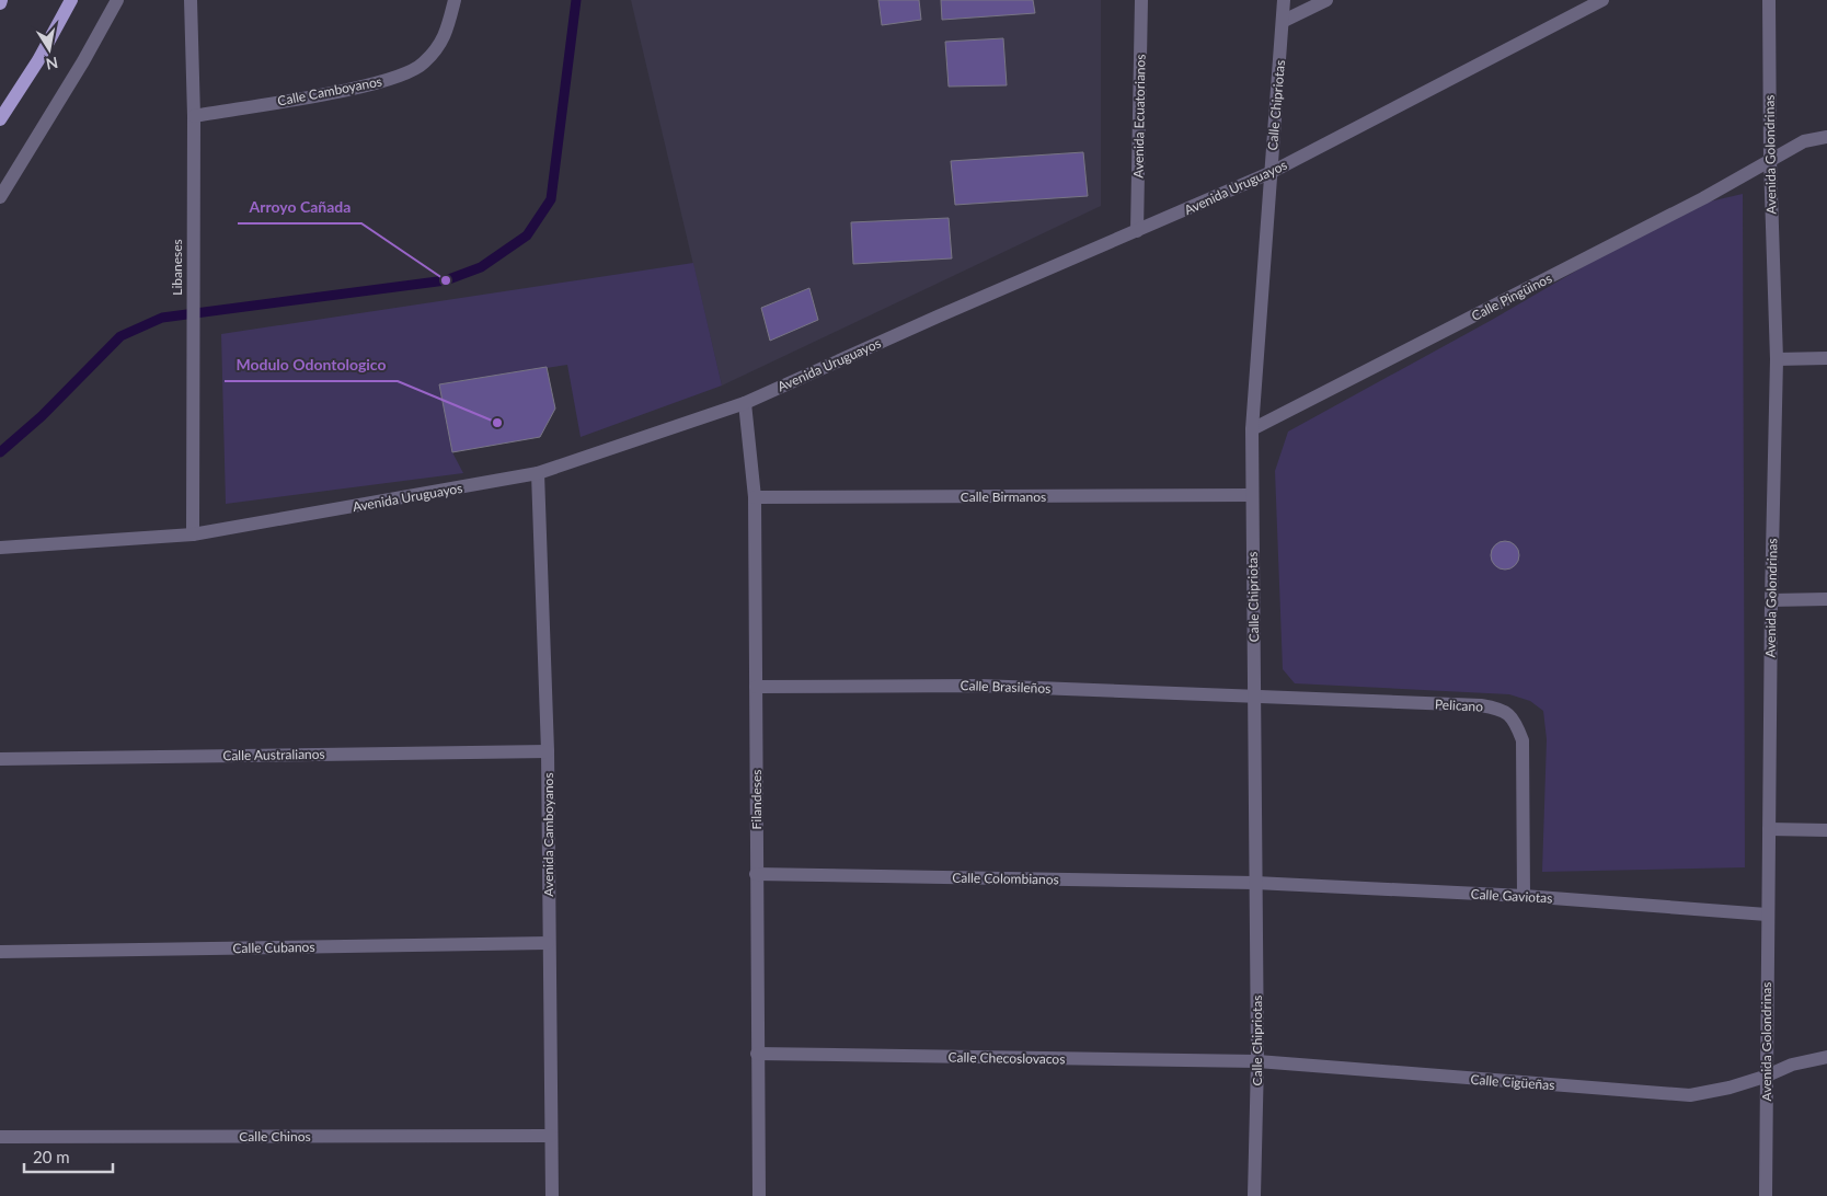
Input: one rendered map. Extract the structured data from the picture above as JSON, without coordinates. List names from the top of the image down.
{
  "streets": {
    "street": [
      "Calle Camboyanos",
      "Calle Chipriotas",
      "Avenida Ecuatorianos",
      "Avenida Golondrinas",
      "Avenida Uruguayos",
      "Libaneses",
      "Calle Pingüinos",
      "Calle Birmanos",
      "Calle Brasileños",
      "Pelicano",
      "Calle Australianos",
      "Filandeses",
      "Avenida Camboyanos",
      "Calle Colombianos",
      "Calle Gaviotas",
      "Calle Cubanos",
      "Calle Checoslovacos",
      "Calle Cigüeñas",
      "Calle Chinos"
    ]
  },
  "crossings": [
    ["Calle Camboyanos", "Libaneses"],
    ["Calle Chipriotas", "Avenida Uruguayos"],
    ["Calle Chipriotas", "Calle Pingüinos"],
    ["Calle Chipriotas", "Calle Birmanos"],
    ["Calle Chipriotas", "Calle Brasileños"],
    ["Calle Chipriotas", "Pelicano"],
    ["Calle Chipriotas", "Calle Colombianos"],
    ["Calle Chipriotas", "Calle Gaviotas"],
    ["Calle Chipriotas", "Calle Checoslovacos"],
    ["Calle Chipriotas", "Calle Cigüeñas"],
    ["Avenida Ecuatorianos", "Avenida Uruguayos"],
    ["Avenida Golondrinas", "Calle Pingüinos"],
    ["Avenida Golondrinas", "Calle Gaviotas"],
    ["Avenida Golondrinas", "Calle Cigüeñas"],
    ["Avenida Uruguayos", "Libaneses"],
    ["Avenida Uruguayos", "Filandeses"],
    ["Avenida Uruguayos", "Avenida Camboyanos"],
    ["Calle Birmanos", "Filandeses"],
    ["Calle Brasileños", "Pelicano"],
    ["Calle Brasileños", "Filandeses"],
    ["Pelicano", "Calle Gaviotas"],
    ["Calle Australianos", "Avenida Camboyanos"],
    ["Filandeses", "Calle Colombianos"],
    ["Filandeses", "Calle Checoslovacos"],
    ["Avenida Camboyanos", "Calle Cubanos"],
    ["Avenida Camboyanos", "Calle Chinos"],
    ["Calle Colombianos", "Calle Gaviotas"],
    ["Calle Checoslovacos", "Calle Cigüeñas"]
  ],
  "places": ["Arroyo Cañada", "Modulo Odontologico"],
  "scale_bar": "20 m",
  "north": "bottom"
}
